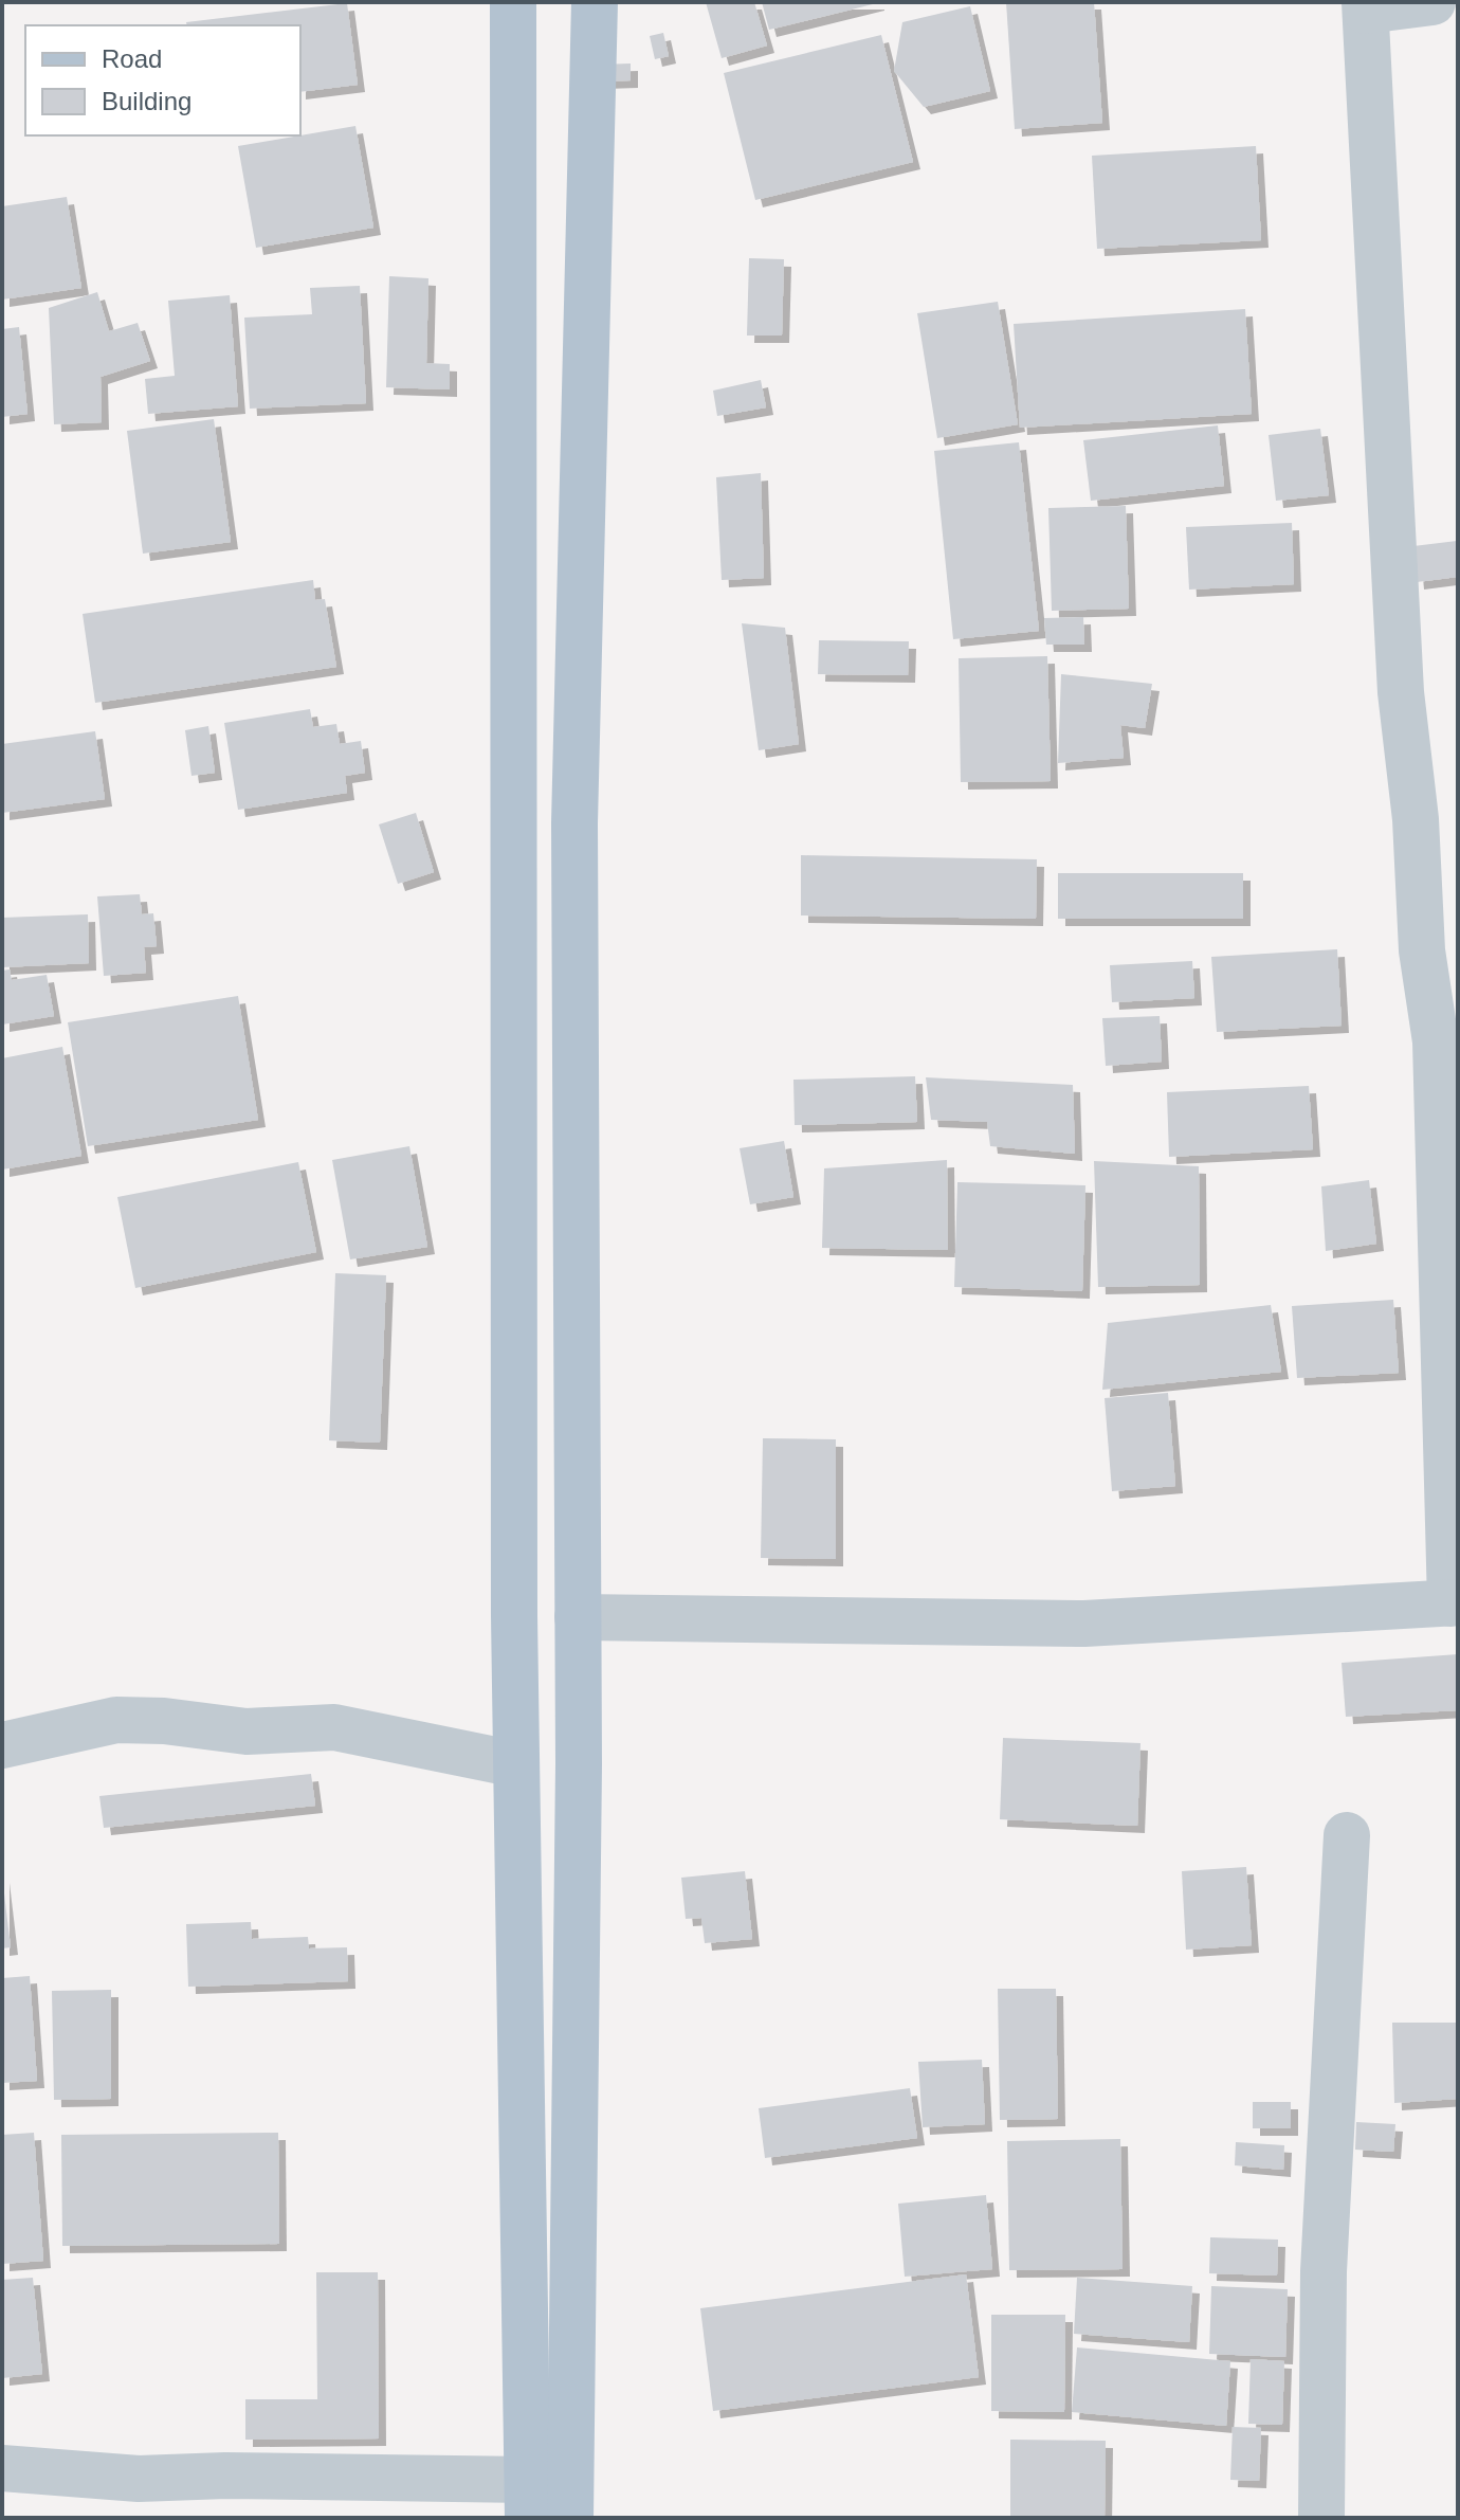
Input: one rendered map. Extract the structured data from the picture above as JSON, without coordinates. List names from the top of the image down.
{
  "legend": ["Road", "Building"]
}
